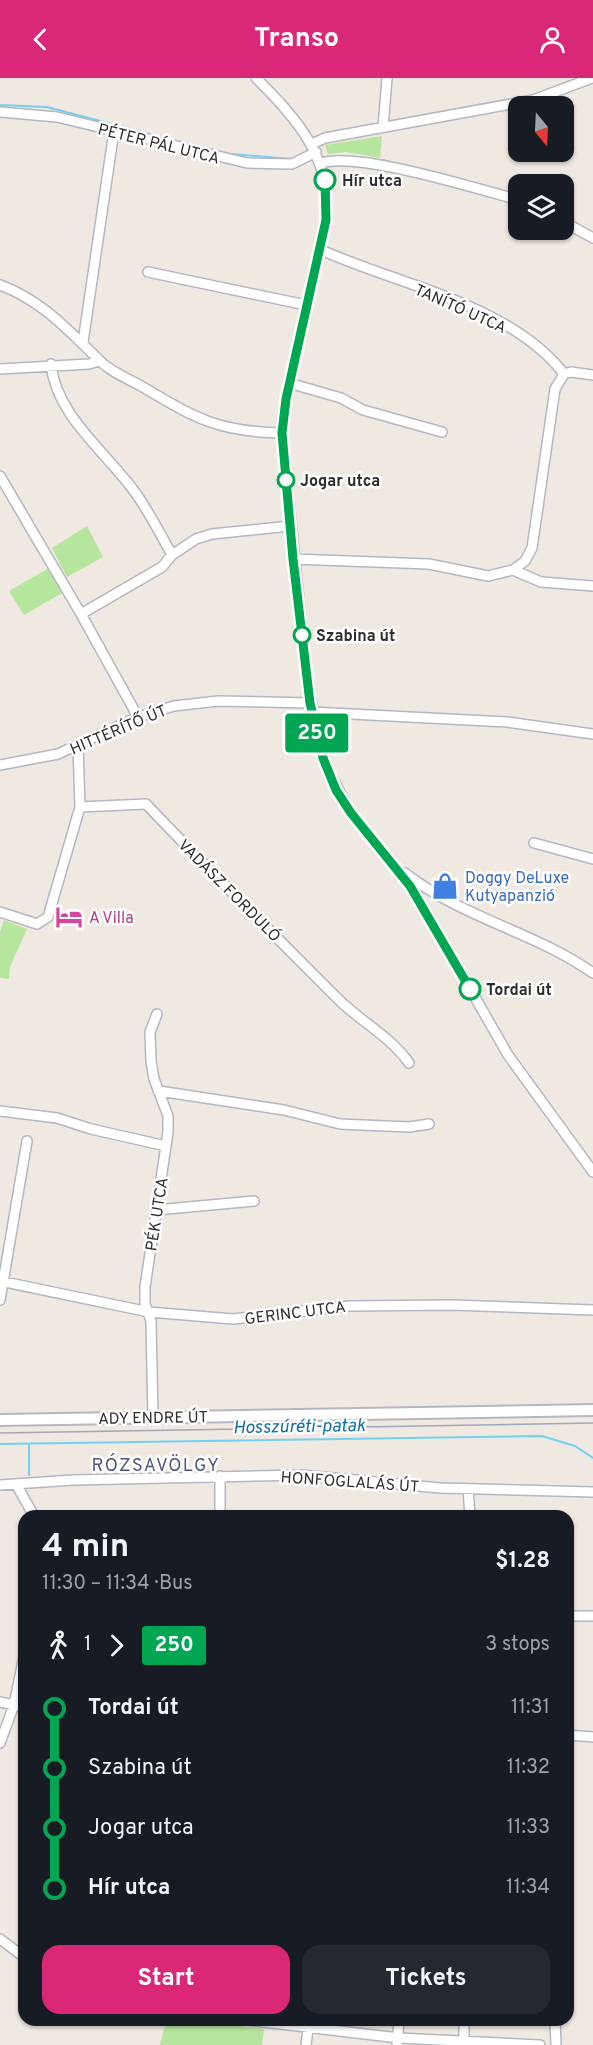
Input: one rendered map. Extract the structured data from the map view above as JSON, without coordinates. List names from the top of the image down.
{
  "streets": {
    "street": [
      "PÉTER PÁL UTCA",
      "TANÍTÓ UTCA",
      "HITTÉRÍTŐ ÚT",
      "VADÁSZ FORDULÓ",
      "PÉK UTCA",
      "GERINC UTCA",
      "ADY ENDRE ÚT",
      "HONFOGLALÁS ÚT"
    ]
  },
  "crossings": [
    ["PÉK UTCA", "GERINC UTCA"],
    ["PÉK UTCA", "ADY ENDRE ÚT"]
  ],
  "districts": ["RÓZSAVÖLGY"],
  "water": ["Hosszúréti-patak"],
  "places": {
    "other": [
      "Hír utca",
      "Jogar utca",
      "Szabina út",
      "Tordai út"
    ],
    "shop": ["Doggy DeLuxe Kutyapanzió"],
    "hotel": ["A Villa"]
  },
  "lines": ["bus line 250"],
  "north": "bottom",
  "page": {
    "header": "Transo",
    "on_map": "250",
    "heading": ["4 min", "11:30 – 11:34 · Bus", "$1.28"],
    "legs": ["1", "250", "3 stops"],
    "list": [
      {
        "name": "Tordai út",
        "value": "11:31"
      },
      {
        "name": "Szabina út",
        "value": "11:32"
      },
      {
        "name": "Jogar utca",
        "value": "11:33"
      },
      {
        "name": "Hír utca",
        "value": "11:34"
      }
    ],
    "buttons": ["Start", "Tickets"]
  }
}
